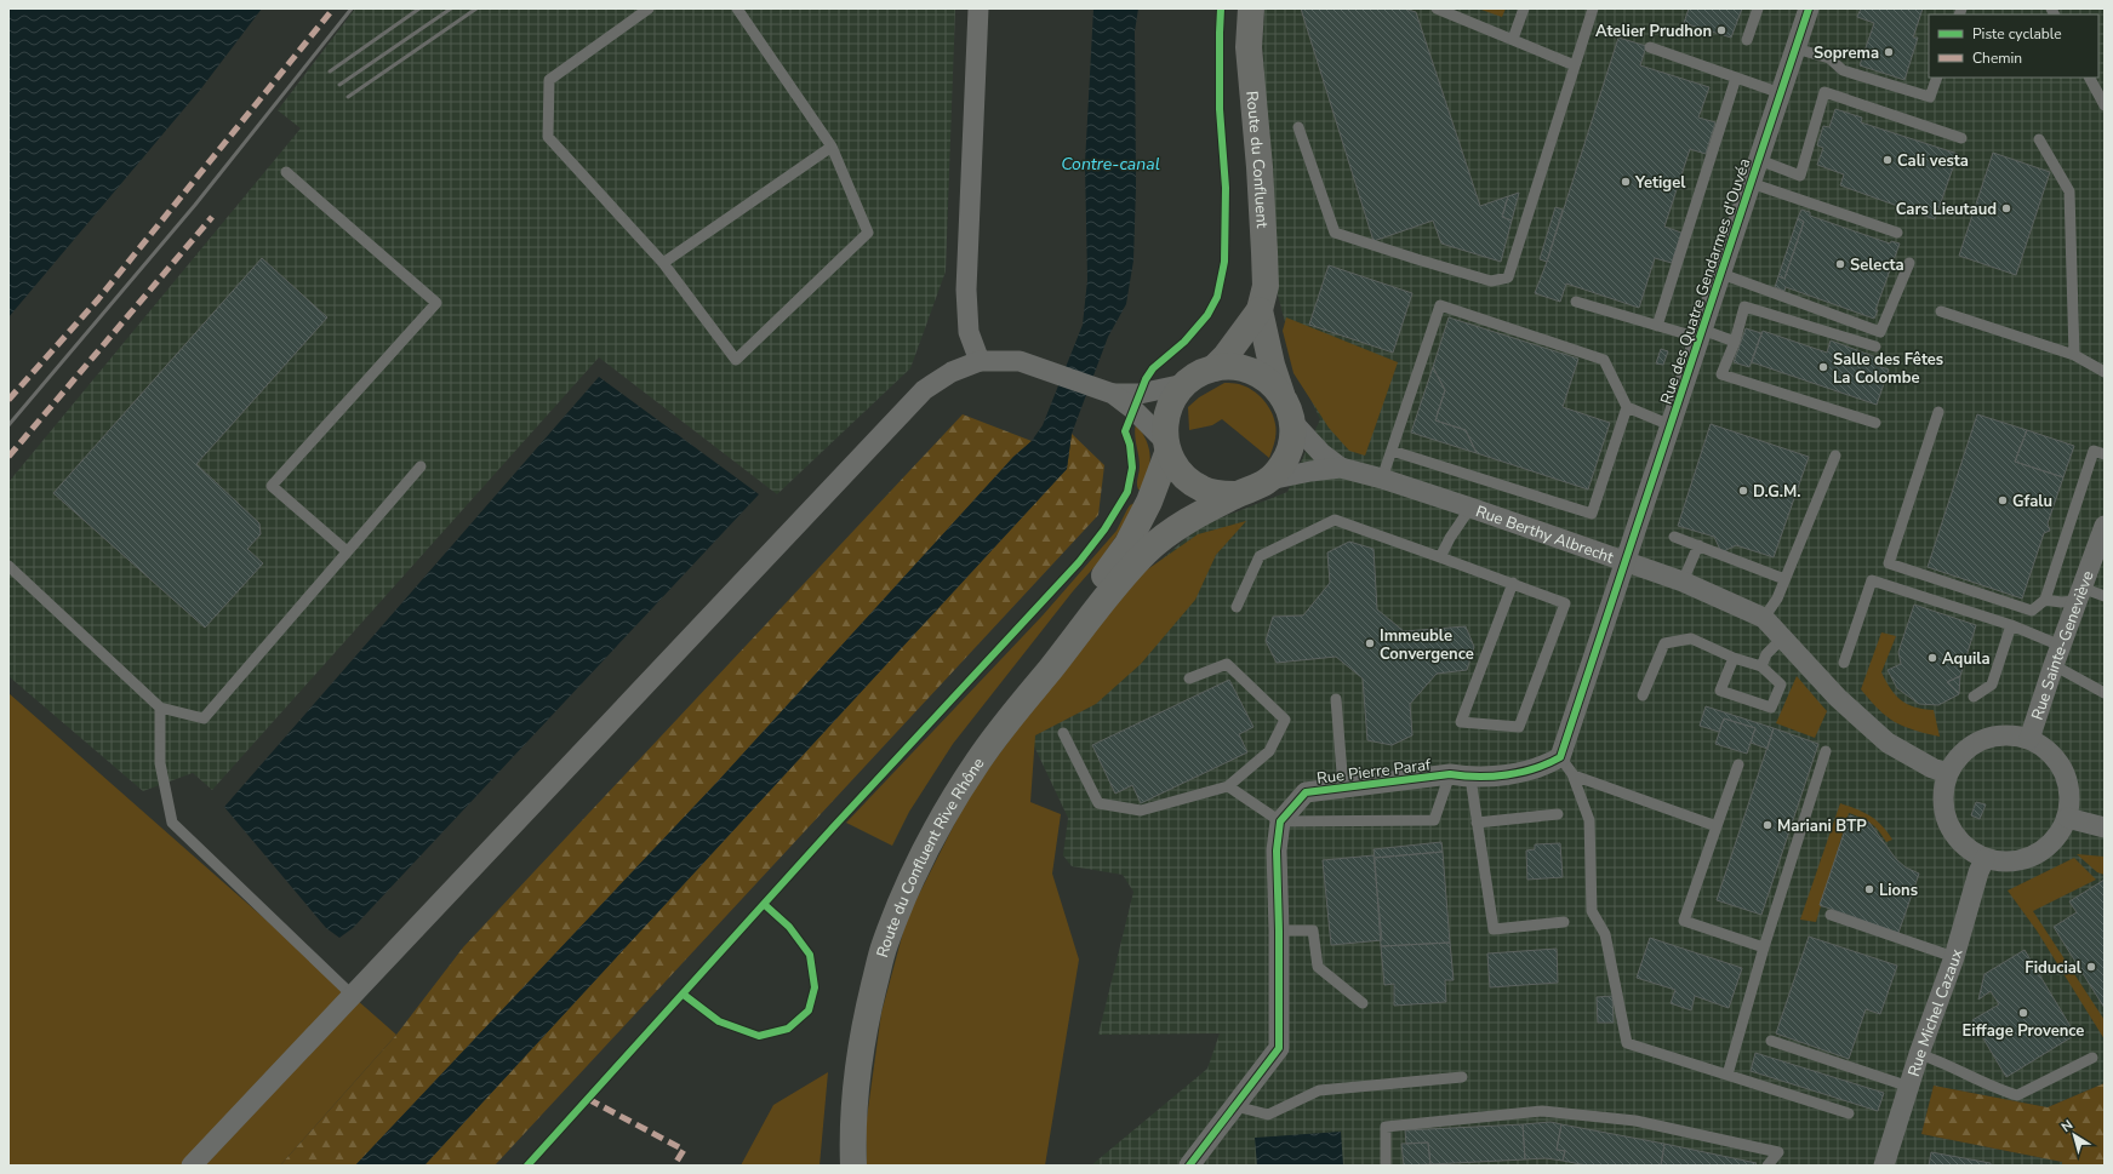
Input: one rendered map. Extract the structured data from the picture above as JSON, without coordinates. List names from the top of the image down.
{
  "streets": {
    "main road": ["Route du Confluent", "Route du Confluent Rive Rhône"],
    "street": [
      "Rue des Quatre Gendarmes d'Ouvéa",
      "Rue Berthy Albrecht",
      "Rue Sainte-Geneviève",
      "Rue Pierre Paraf",
      "Rue Michel Cazaux"
    ]
  },
  "crossings": [
    ["Route du Confluent", "Rue Berthy Albrecht"],
    ["Route du Confluent", "Route du Confluent Rive Rhône"],
    ["Rue des Quatre Gendarmes d'Ouvéa", "Rue Berthy Albrecht"],
    ["Rue Berthy Albrecht", "Rue Sainte-Geneviève"],
    ["Rue Berthy Albrecht", "Route du Confluent Rive Rhône"],
    ["Rue Berthy Albrecht", "Rue Michel Cazaux"],
    ["Rue Sainte-Geneviève", "Rue Michel Cazaux"]
  ],
  "water": ["Contre-canal"],
  "places": [
    "Atelier Prudhon",
    "Soprema",
    "Cali vesta",
    "Yetigel",
    "Cars Lieutaud",
    "Selecta",
    "Salle des Fêtes La Colombe",
    "D.G.M.",
    "Gfalu",
    "Immeuble Convergence",
    "Aquila",
    "Mariani BTP",
    "Lions",
    "Fiducial",
    "Eiffage Provence"
  ],
  "legend": ["Piste cyclable", "Chemin"],
  "north": "top left"
}
